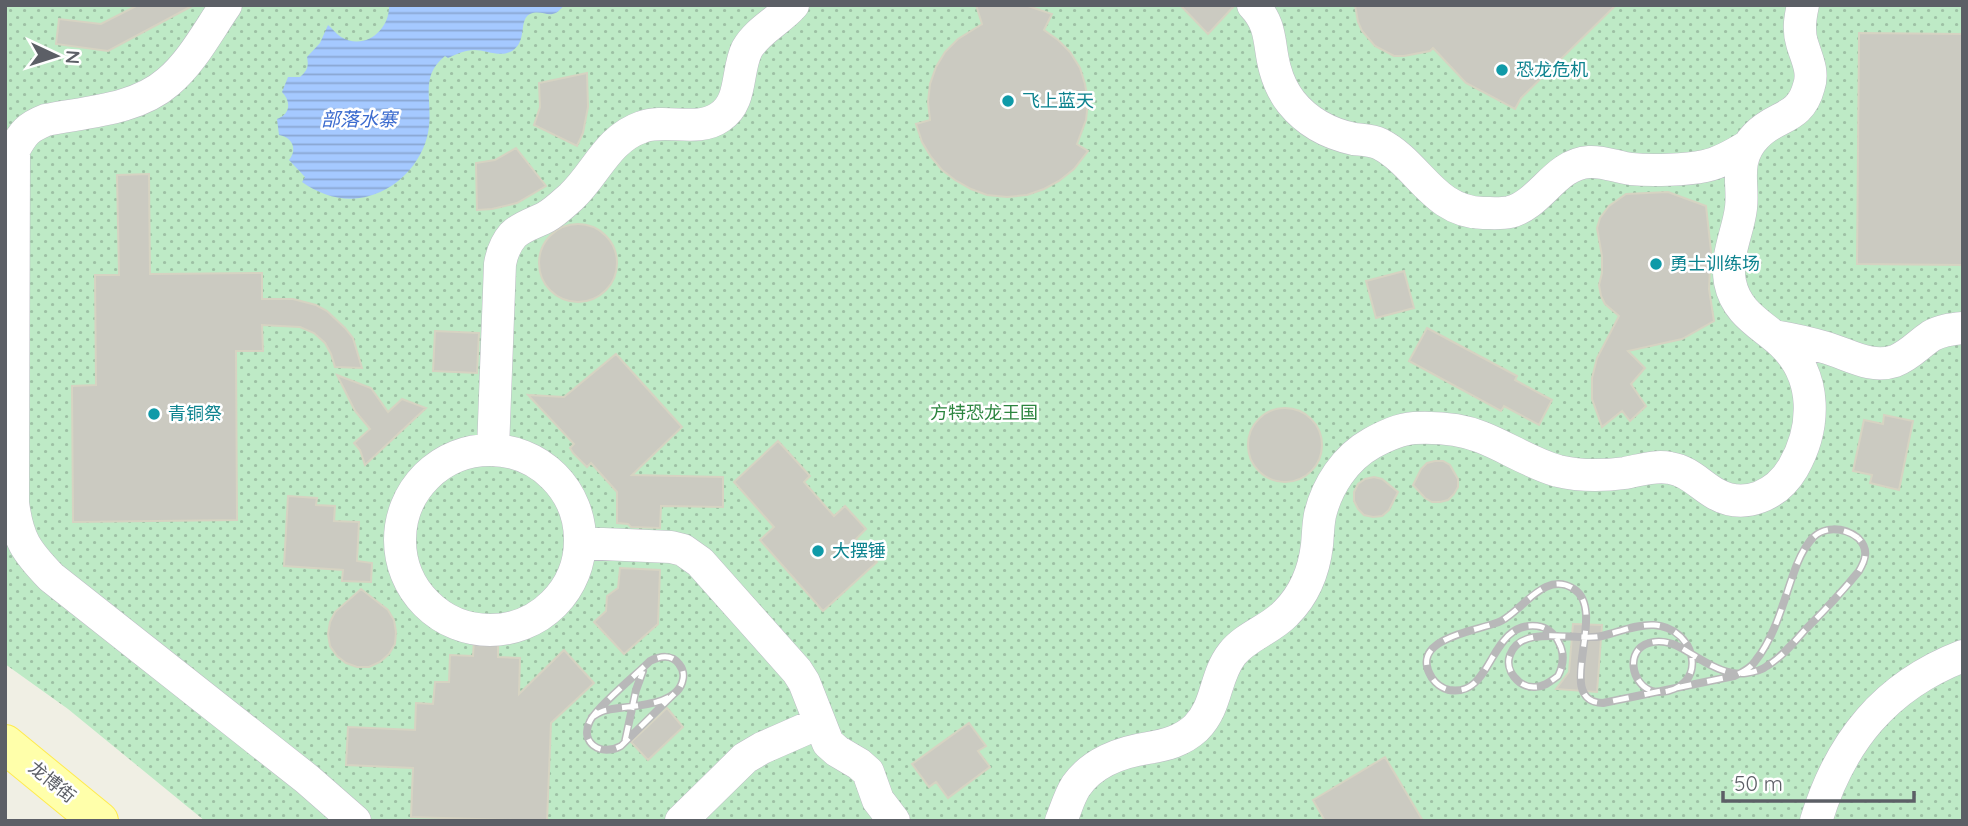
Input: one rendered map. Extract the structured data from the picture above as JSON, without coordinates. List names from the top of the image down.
{
  "streets": {
    "main road": ["龙博街"]
  },
  "water": ["部落水寨"],
  "parks": ["方特恐龙王国"],
  "places": [
    "恐龙危机",
    "飞上蓝天",
    "勇士训练场",
    "青铜祭",
    "大摆锤"
  ],
  "scale_bar": "50 m",
  "north": "right"
}
